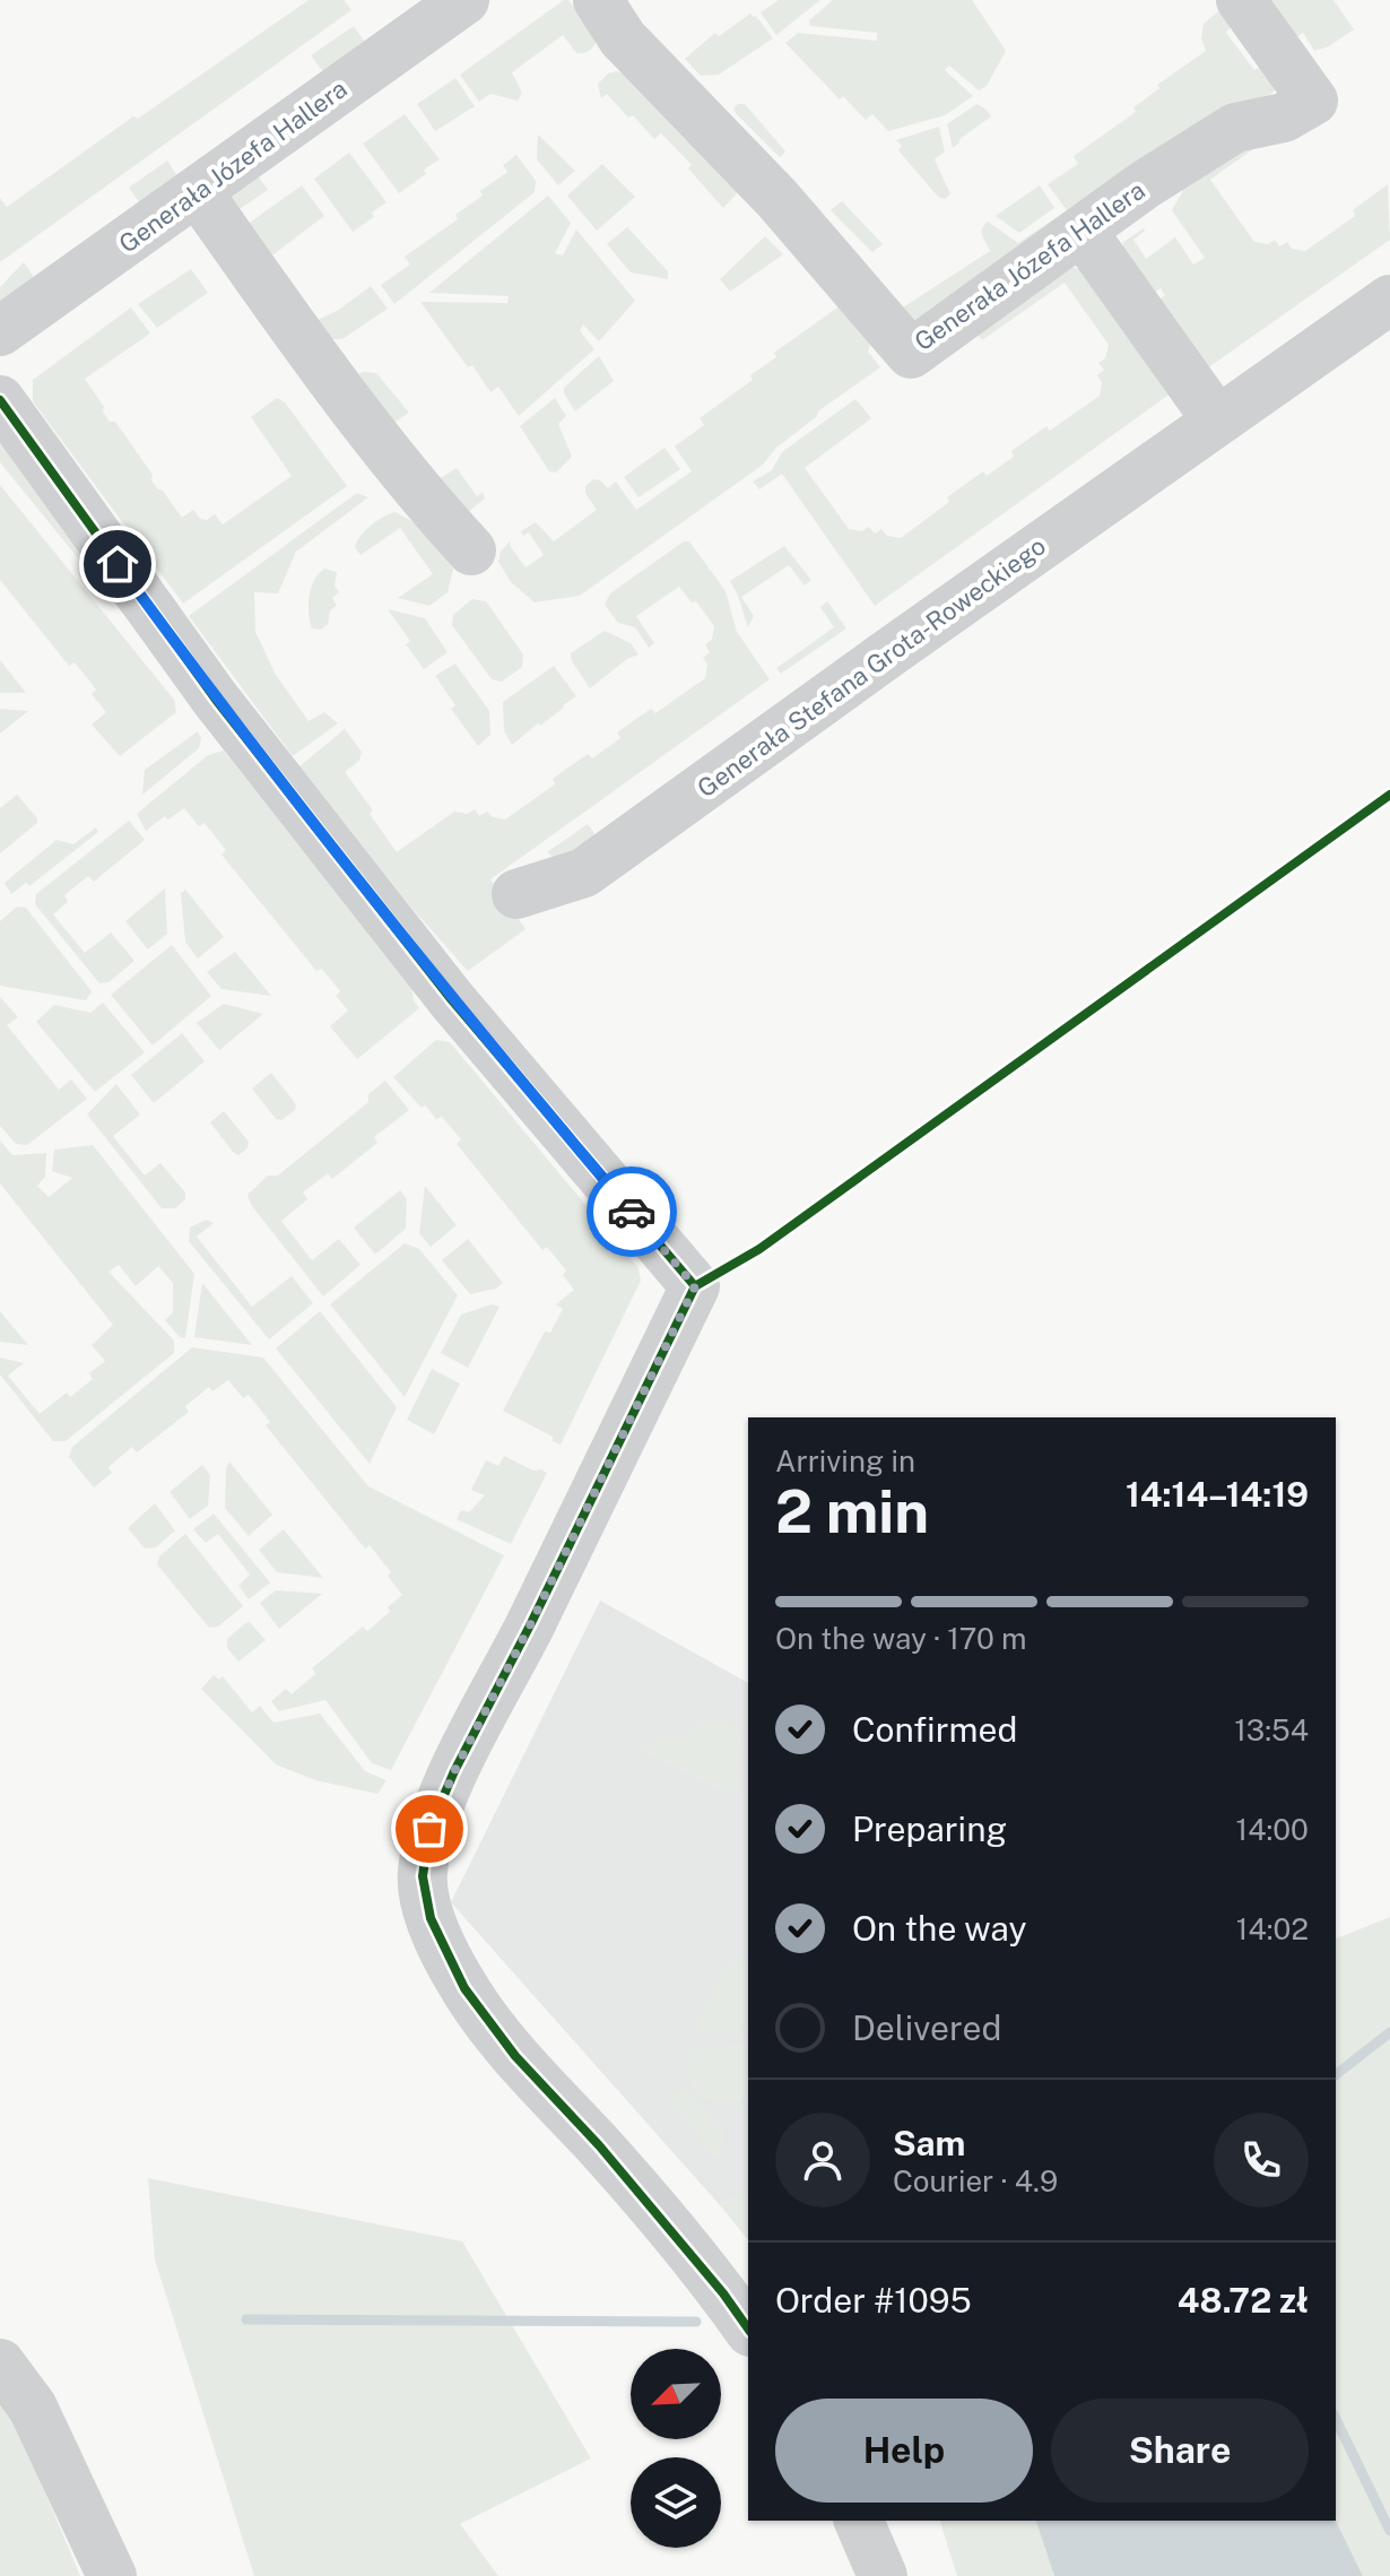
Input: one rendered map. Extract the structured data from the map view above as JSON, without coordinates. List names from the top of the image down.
{
  "streets": {
    "street": ["Generała Józefa Hallera", "Generała Stefana Grota-Roweckiego"]
  },
  "north": "bottom left",
  "page": {
    "heading": ["2 min", "Arriving in", "14:14–14:19"],
    "panel": [
      "Sam",
      "Courier · 4.9",
      "Order #1095",
      "48.72 zł"
    ],
    "bar": "On the way · 170 m",
    "list": [
      ["Confirmed", "13:54"],
      ["Preparing", "14:00"],
      ["On the way", "14:02"],
      "Delivered"
    ],
    "buttons": ["Help", "Share"]
  }
}
